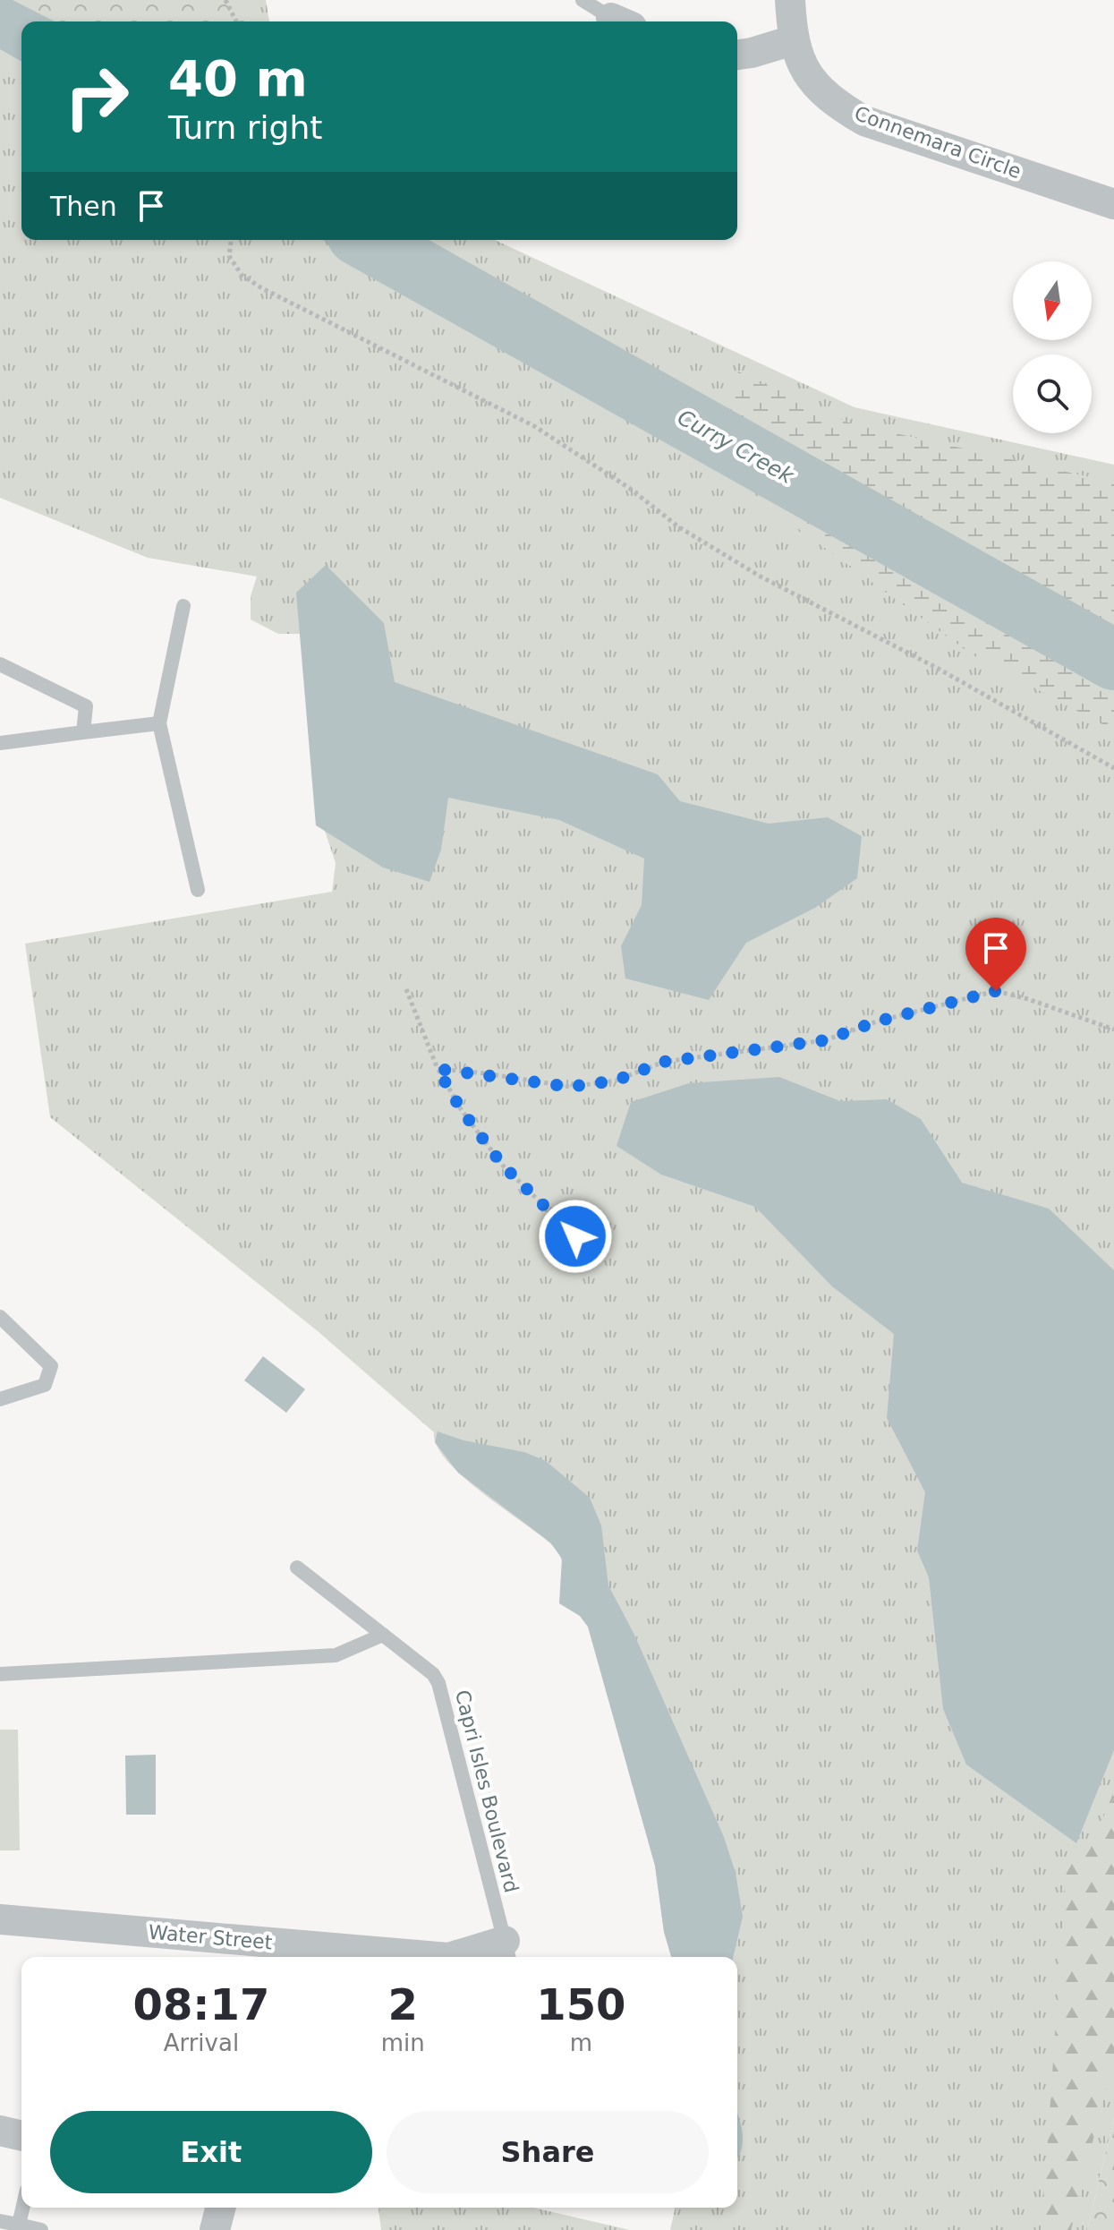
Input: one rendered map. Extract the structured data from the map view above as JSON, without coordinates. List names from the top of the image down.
{
  "streets": {
    "street": ["Connemara Circle", "Water Street"],
    "lane": ["Capri Isles Boulevard"]
  },
  "crossings": [
    ["Capri Isles Boulevard", "Water Street"]
  ],
  "water": ["Curry Creek"],
  "north": "bottom",
  "page": {
    "turn": ["40 m", "Turn right"],
    "then": "Then",
    "eta": [
      "08:17",
      "Arrival",
      "2",
      "min",
      "150",
      "m"
    ],
    "buttons": ["Exit", "Share"]
  }
}
